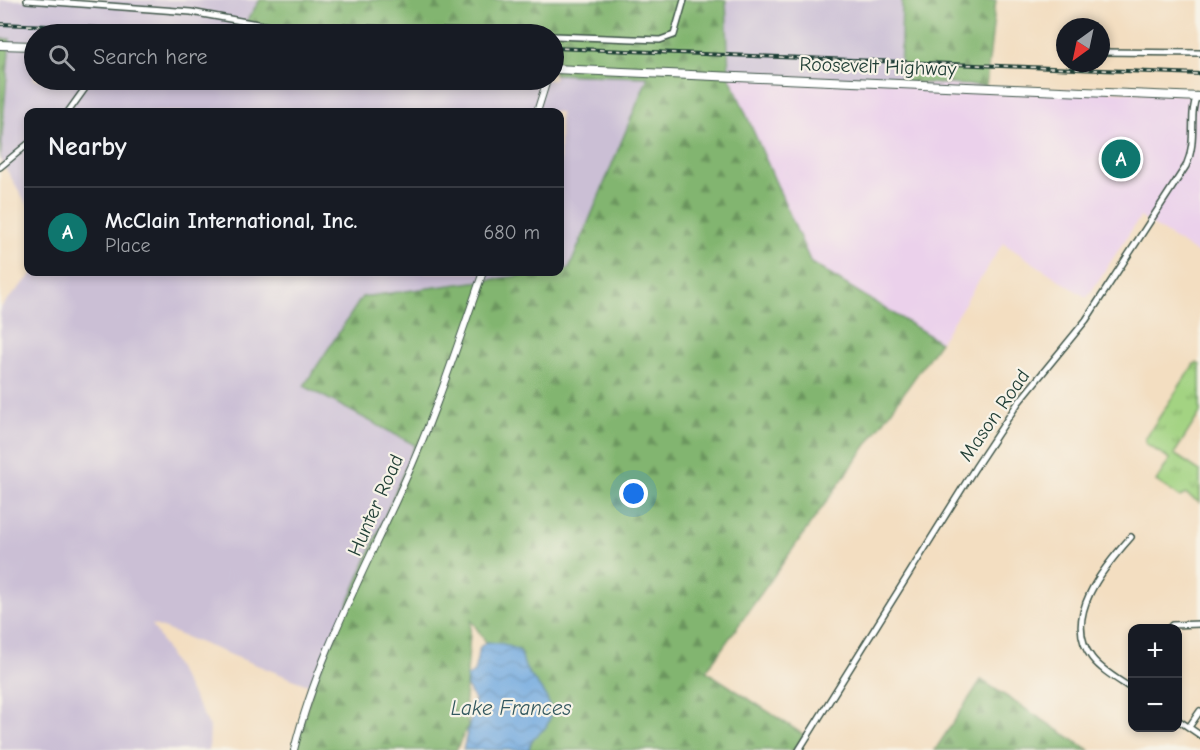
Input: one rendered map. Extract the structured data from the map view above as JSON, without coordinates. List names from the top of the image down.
{
  "streets": {
    "main road": ["Roosevelt Highway"],
    "street": ["Mason Road", "Hunter Road"]
  },
  "crossings": [
    ["Roosevelt Highway", "Mason Road"]
  ],
  "water": ["Lake Frances"],
  "north": "bottom left",
  "page": {
    "search": "Search here",
    "heading": "Nearby",
    "pins": "A",
    "list": [
      {
        "mark": "A",
        "name": "McClain International, Inc.",
        "note": "Place",
        "value": "680 m"
      }
    ],
    "map_buttons": ["+", "−"]
  }
}
